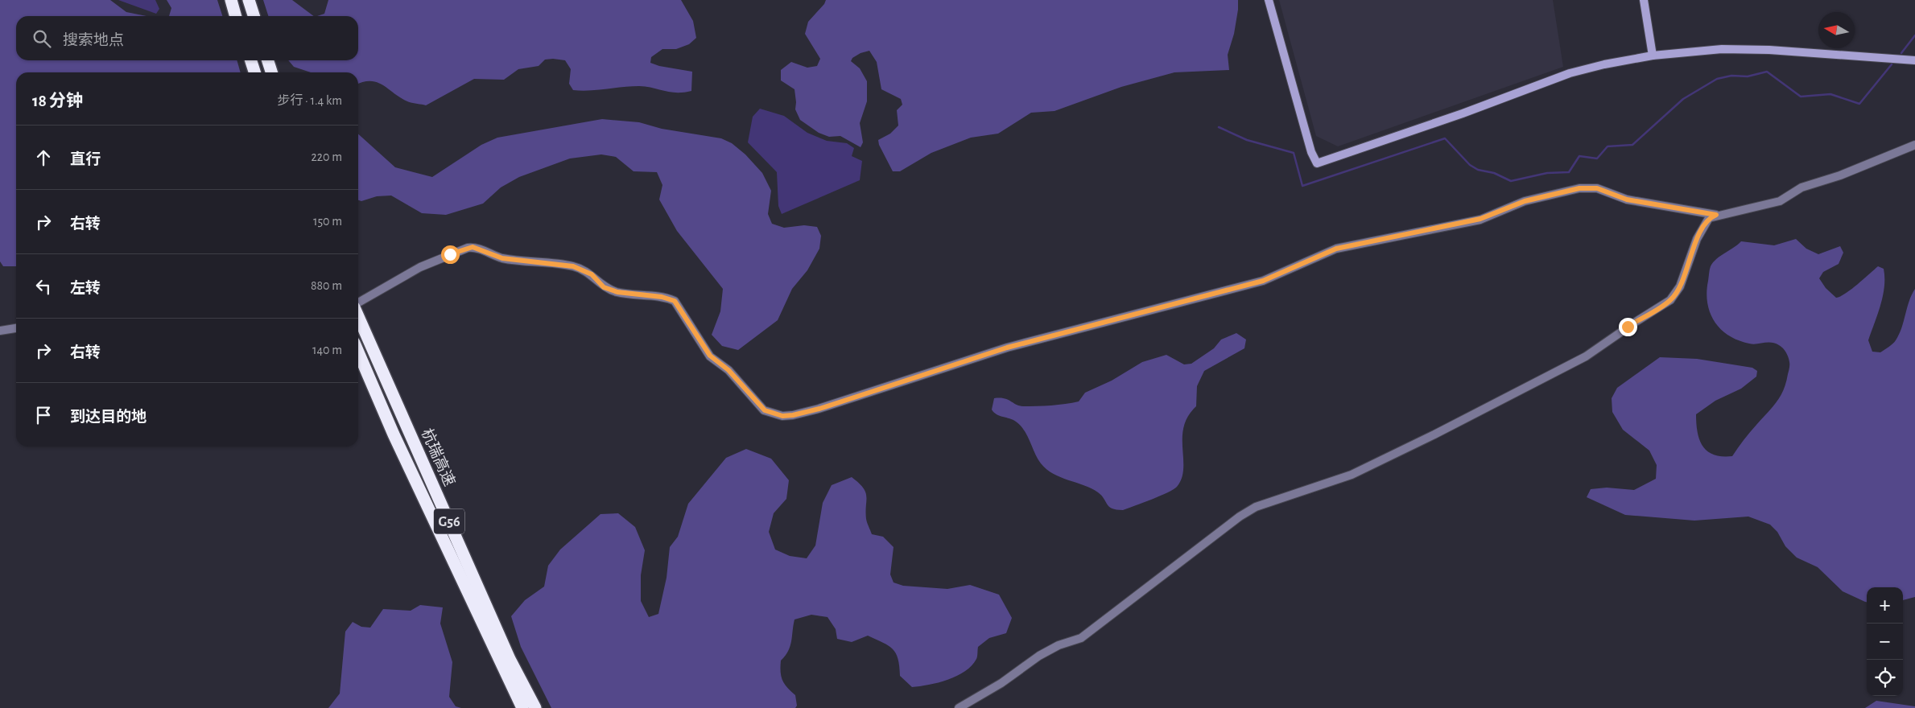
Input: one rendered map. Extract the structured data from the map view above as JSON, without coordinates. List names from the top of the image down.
{
  "streets": {
    "highway": ["杭瑞高速", "G56"]
  },
  "north": "left",
  "page": {
    "search": "搜索地点",
    "heading": ["18 分钟", "步行 · 1.4 km"],
    "list": [
      ["直行", "220 m"],
      ["右转", "150 m"],
      ["左转", "880 m"],
      ["右转", "140 m"],
      "到达目的地"
    ],
    "map_buttons": ["+", "−"]
  }
}
